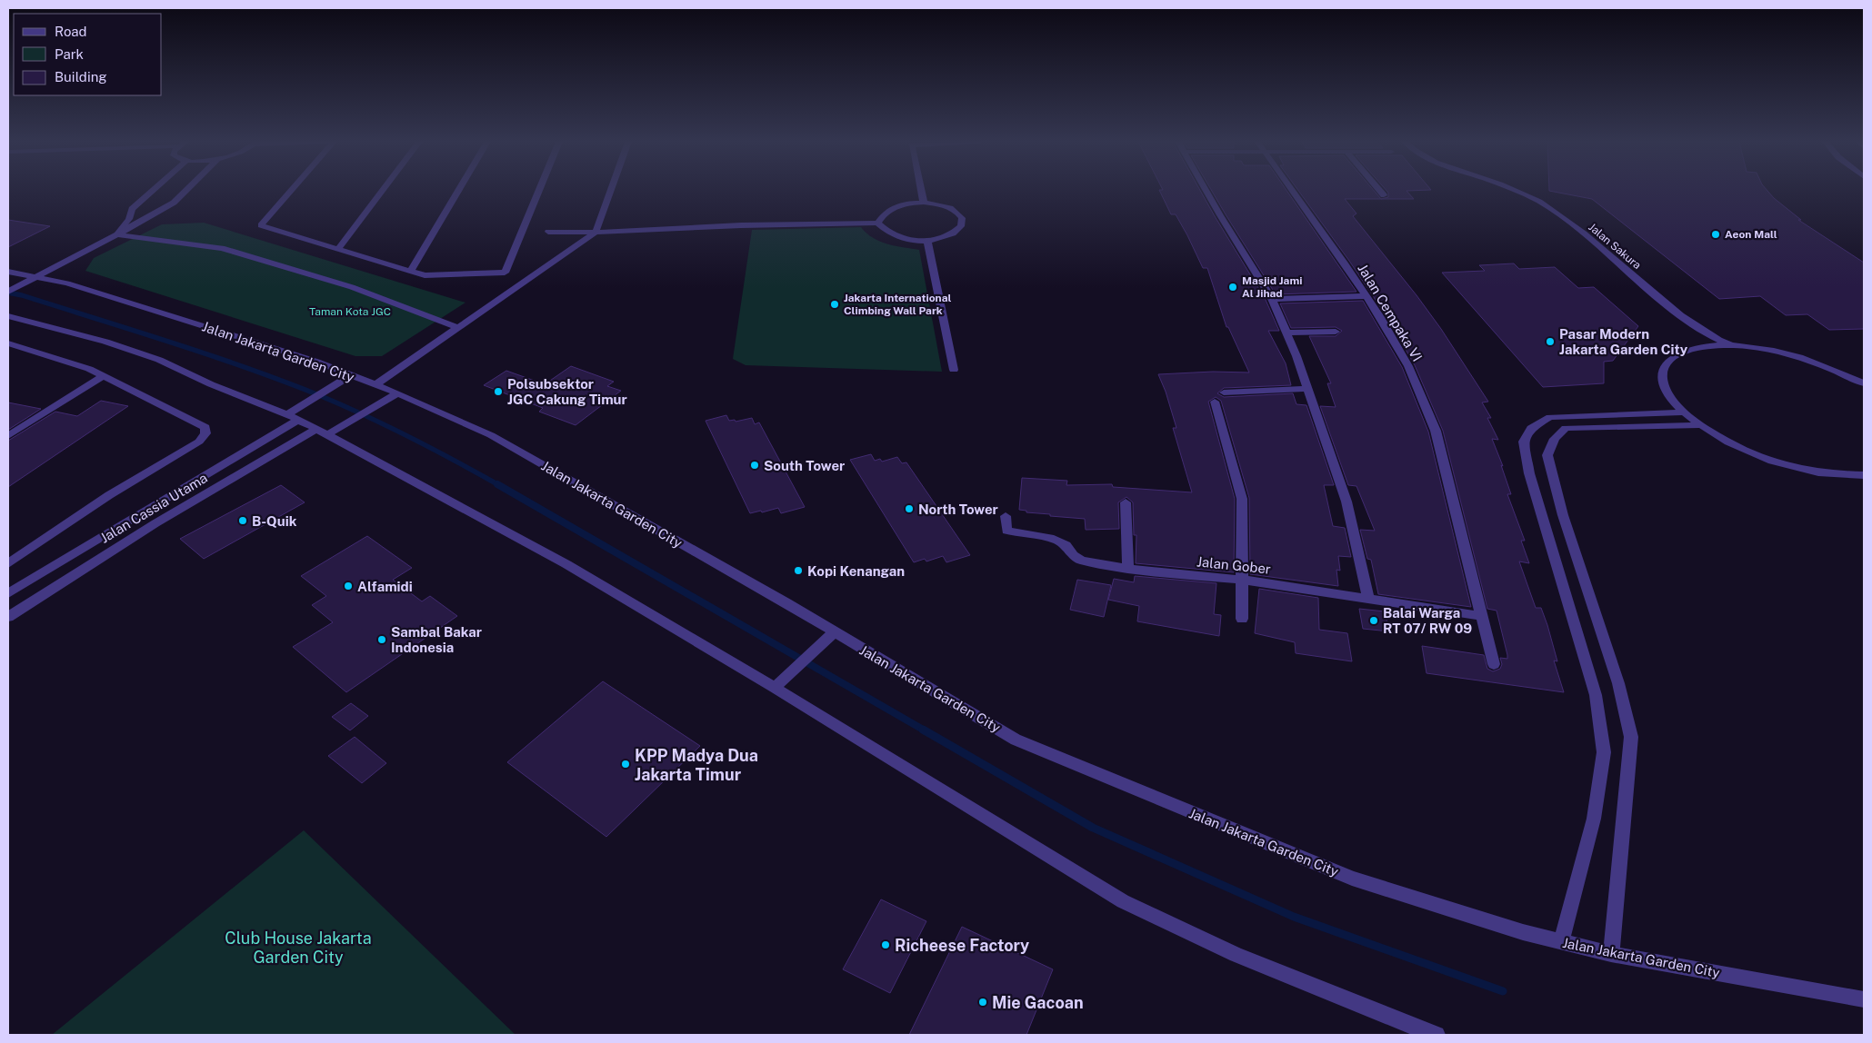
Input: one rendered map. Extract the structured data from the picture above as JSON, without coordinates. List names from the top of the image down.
{
  "streets": {
    "street": [
      "Jalan Sakura",
      "Jalan Cempaka VI",
      "Jalan Jakarta Garden City",
      "Jalan Cassia Utama",
      "Jalan Gober"
    ]
  },
  "crossings": [
    ["Jalan Cempaka VI", "Jalan Gober"],
    ["Jalan Jakarta Garden City", "Jalan Cassia Utama"]
  ],
  "parks": ["Taman Kota JGC", "Club House Jakarta Garden City"],
  "places": [
    "Aeon Mall",
    "Masjid Jami Al Jihad",
    "Jakarta International Climbing Wall Park",
    "Pasar Modern Jakarta Garden City",
    "Polsubsektor JGC Cakung Timur",
    "South Tower",
    "North Tower",
    "B-Quik",
    "Kopi Kenangan",
    "Alfamidi",
    "Balai Warga RT 07/ RW 09",
    "Sambal Bakar Indonesia",
    "KPP Madya Dua Jakarta Timur",
    "Richeese Factory",
    "Mie Gacoan"
  ],
  "legend": ["Road", "Park", "Building"]
}
